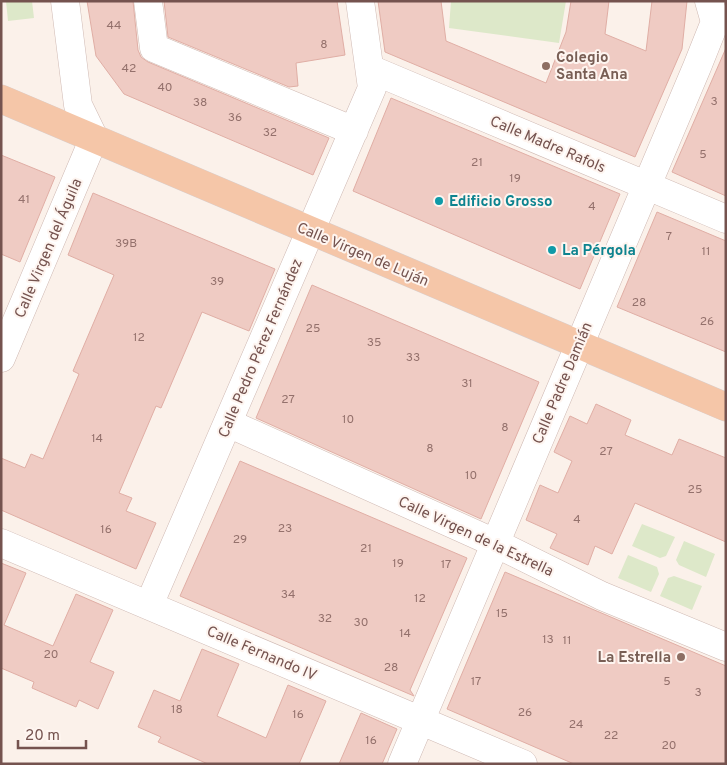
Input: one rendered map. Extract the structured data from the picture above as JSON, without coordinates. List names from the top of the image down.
{
  "streets": {
    "main road": ["Calle Virgen de Luján"],
    "street": [
      "Calle Madre Rafols",
      "Calle Virgen del Águila",
      "Calle Pedro Pérez Fernández",
      "Calle Padre Damián",
      "Calle Virgen de la Estrella",
      "Calle Fernando IV"
    ]
  },
  "crossings": [
    ["Calle Madre Rafols", "Calle Pedro Pérez Fernández"],
    ["Calle Madre Rafols", "Calle Padre Damián"],
    ["Calle Virgen del Águila", "Calle Virgen de Luján"],
    ["Calle Virgen de Luján", "Calle Pedro Pérez Fernández"],
    ["Calle Virgen de Luján", "Calle Padre Damián"],
    ["Calle Pedro Pérez Fernández", "Calle Virgen de la Estrella"],
    ["Calle Pedro Pérez Fernández", "Calle Fernando IV"],
    ["Calle Padre Damián", "Calle Virgen de la Estrella"],
    ["Calle Padre Damián", "Calle Fernando IV"]
  ],
  "places": [
    "Colegio Santa Ana",
    "Edificio Grosso",
    "La Pérgola",
    "La Estrella"
  ],
  "house_numbers": [
    "44",
    "8",
    "42",
    "40",
    "3",
    "38",
    "36",
    "32",
    "5",
    "21",
    "19",
    "41",
    "4",
    "7",
    "39B",
    "11",
    "39",
    "28",
    "26",
    "25",
    "12",
    "35",
    "33",
    "31",
    "27",
    "10",
    "8",
    "14",
    "8",
    "27",
    "10",
    "25",
    "4",
    "23",
    "16",
    "29",
    "21",
    "19",
    "17",
    "34",
    "12",
    "15",
    "32",
    "30",
    "14",
    "13",
    "11",
    "20",
    "28",
    "17",
    "5",
    "3",
    "18",
    "26",
    "16",
    "24",
    "22",
    "16",
    "20"
  ],
  "scale_bar": "20 m"
}
